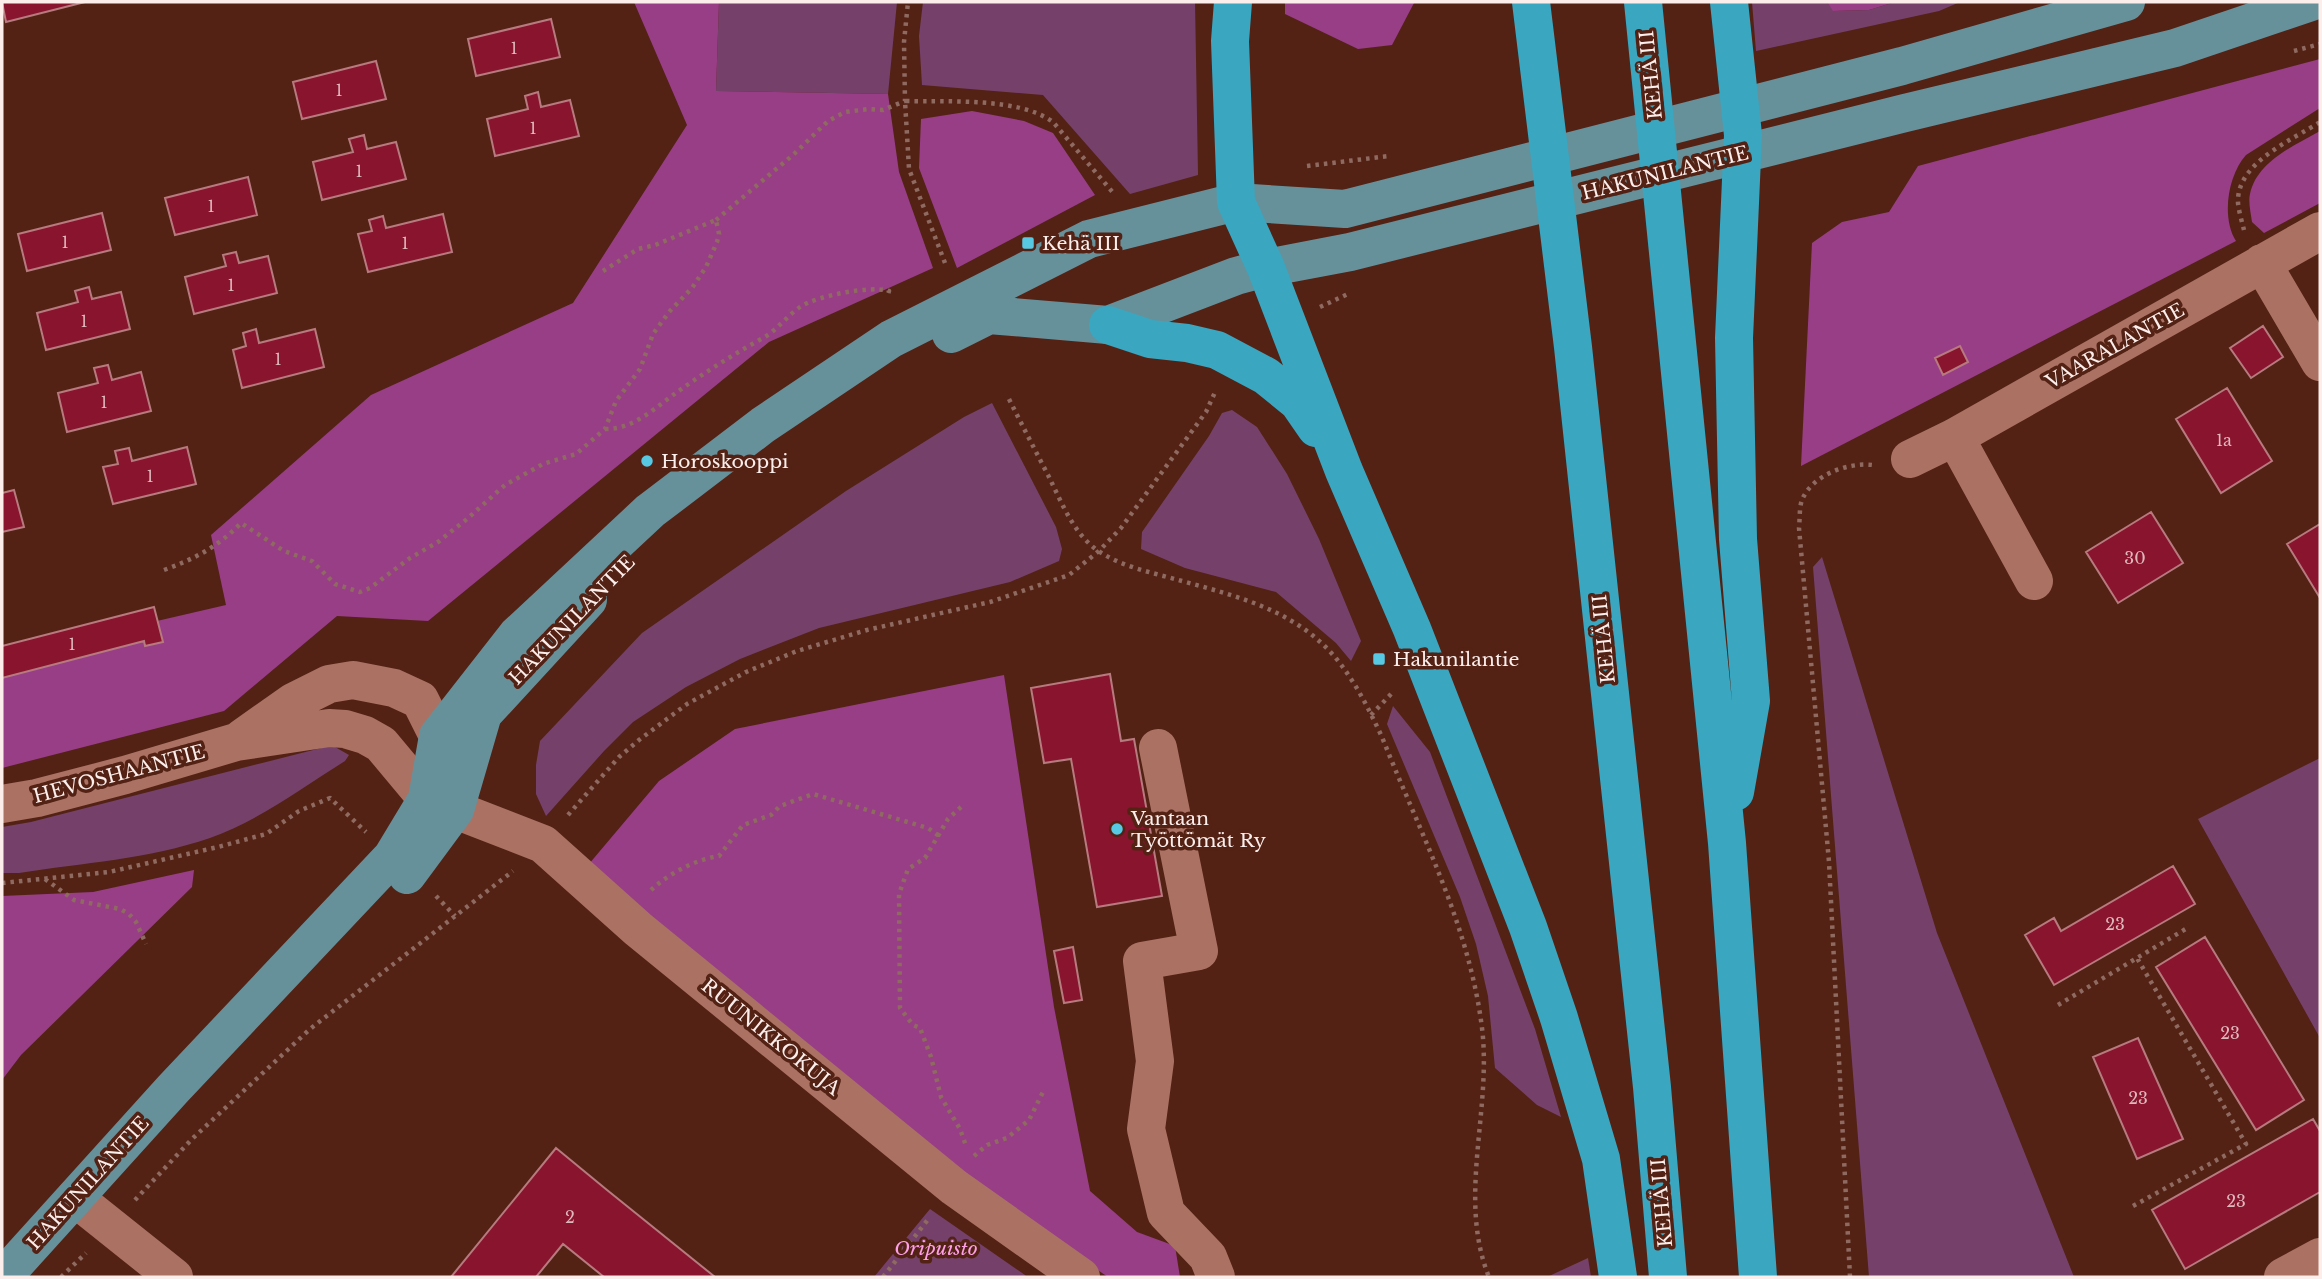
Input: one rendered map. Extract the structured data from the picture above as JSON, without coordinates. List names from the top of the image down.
{
  "streets": {
    "highway": ["KEHÄ III"],
    "main road": ["HAKUNILANTIE"],
    "street": ["VAARALANTIE", "HEVOSHAANTIE", "RUUNIKKOKUJA"]
  },
  "crossings": [
    ["HAKUNILANTIE", "HEVOSHAANTIE"],
    ["HAKUNILANTIE", "RUUNIKKOKUJA"],
    ["HEVOSHAANTIE", "RUUNIKKOKUJA"]
  ],
  "parks": ["Oripuisto"],
  "places": {
    "transit": ["Kehä III", "Hakunilantie"],
    "other": ["Horoskooppi", "Vantaan Työttömät Ry"]
  },
  "house_numbers": [
    "1",
    "1",
    "1",
    "1",
    "1",
    "1",
    "1",
    "1",
    "1",
    "1",
    "1",
    "1a",
    "1",
    "30",
    "1",
    "23",
    "23",
    "23",
    "23",
    "2"
  ]
}
